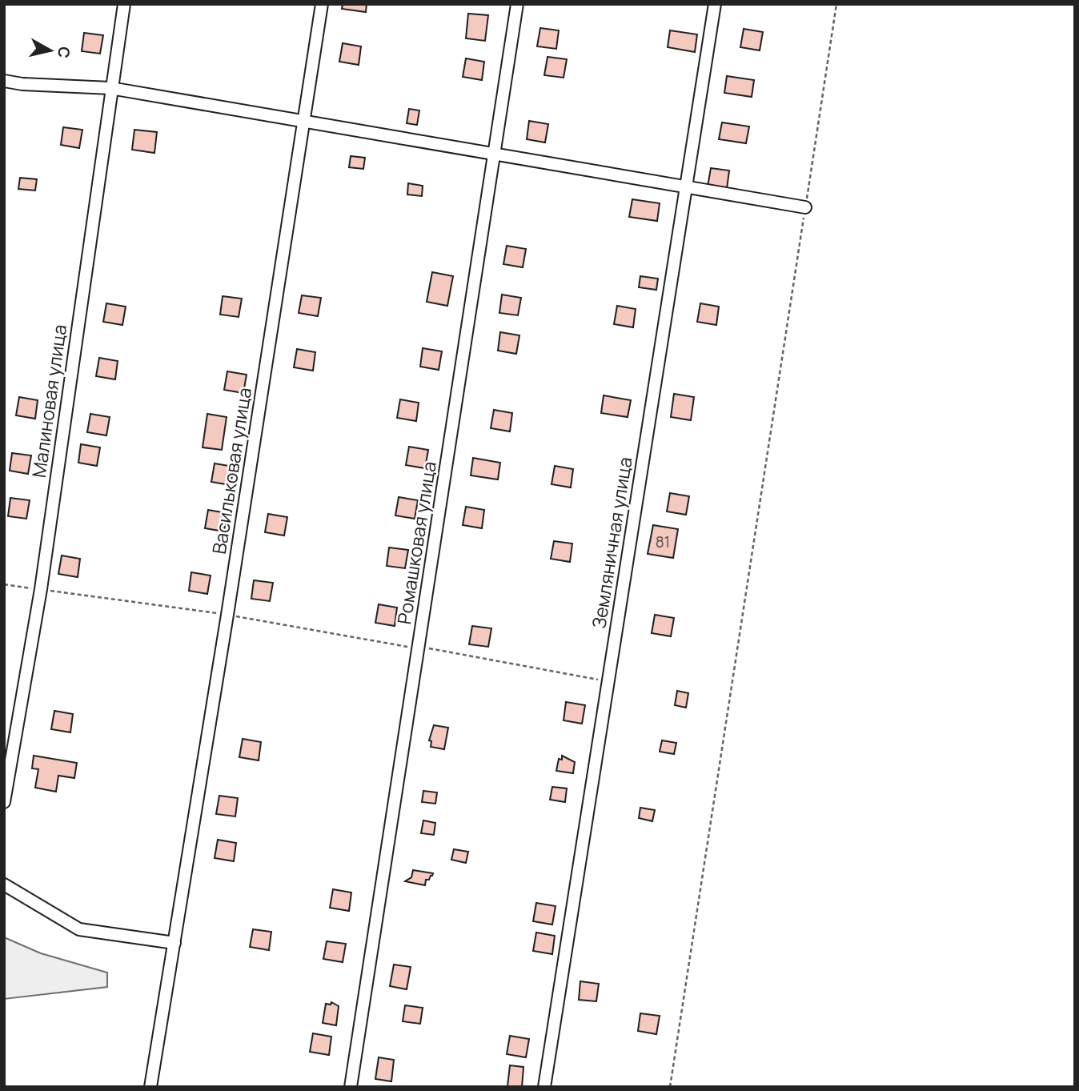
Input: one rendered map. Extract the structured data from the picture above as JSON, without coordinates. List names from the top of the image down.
{
  "streets": {
    "street": [
      "Малиновая улица",
      "Васильковая улица",
      "Ромашковая улица",
      "Земляничная улица"
    ]
  },
  "house_numbers": ["81"],
  "north": "right"
}
